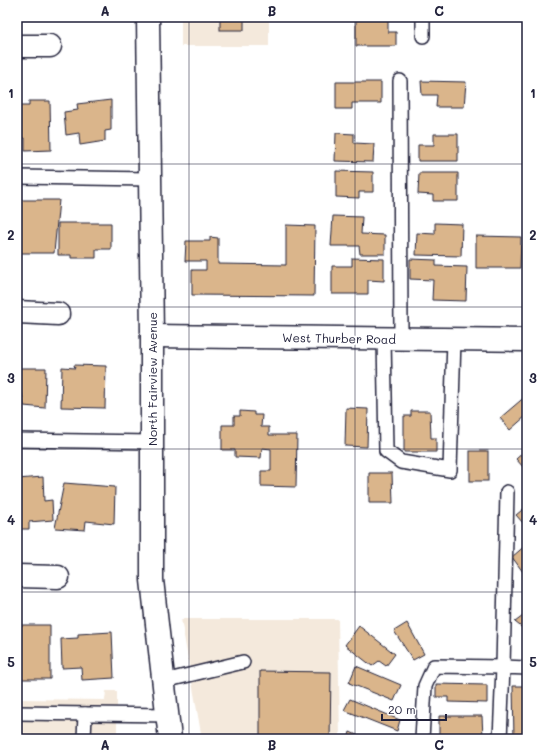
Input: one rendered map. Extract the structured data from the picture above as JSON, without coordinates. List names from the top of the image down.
{
  "streets": {
    "street": ["West Thurber Road", "North Fairview Avenue"]
  },
  "crossings": [
    ["West Thurber Road", "North Fairview Avenue"]
  ],
  "scale_bar": "20 m",
  "grid": {
    "columns": ["A", "B", "C"],
    "rows": [
      "1",
      "2",
      "3",
      "4",
      "5"
    ]
  }
}
